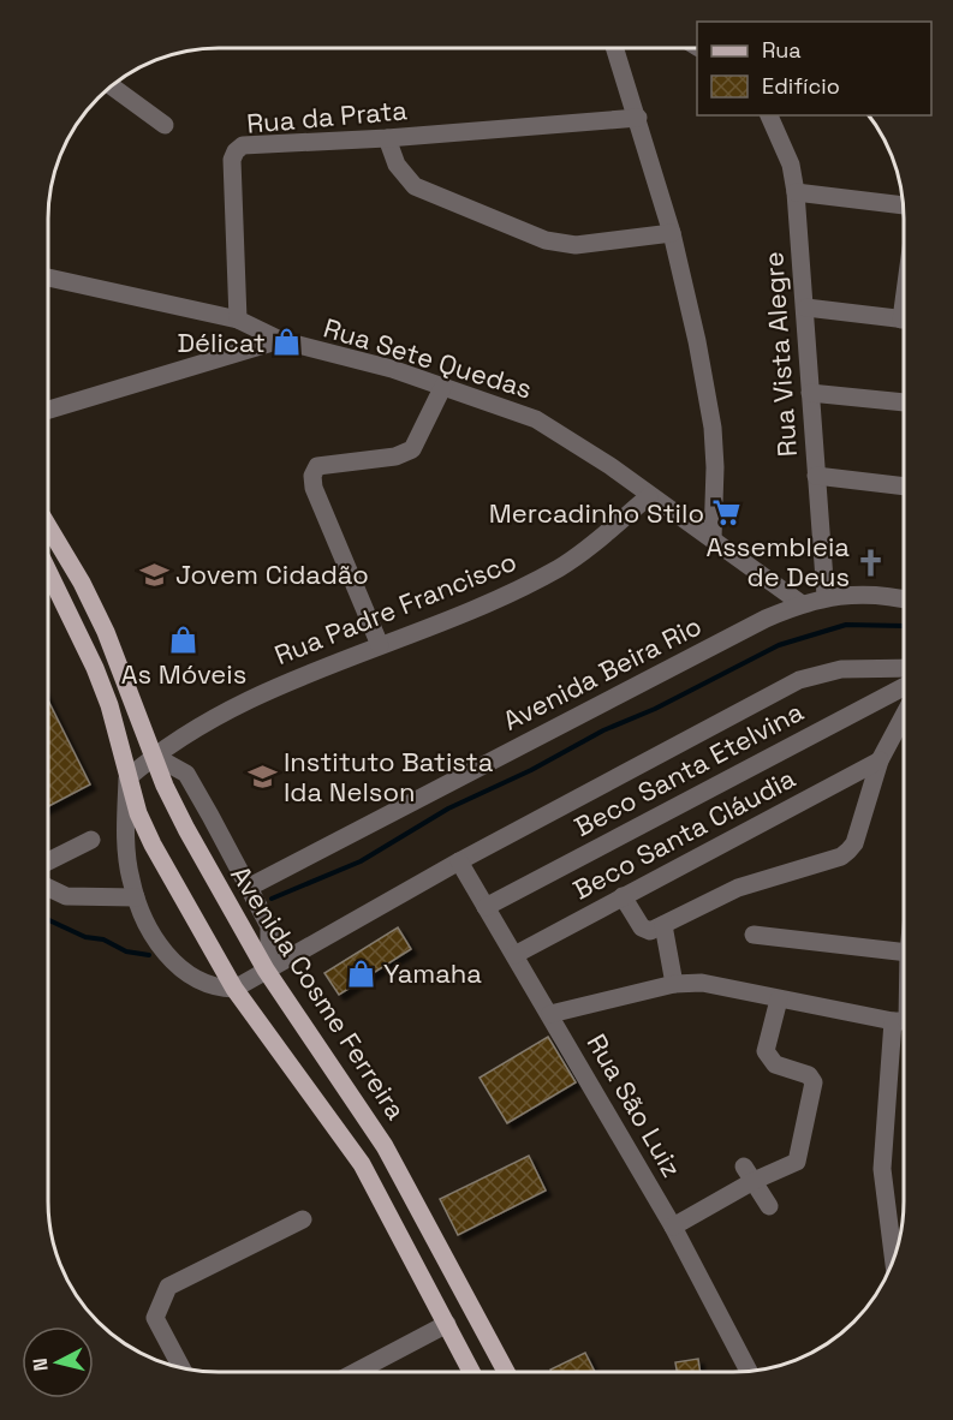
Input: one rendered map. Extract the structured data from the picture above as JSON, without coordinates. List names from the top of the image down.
{
  "streets": {
    "main road": ["Avenida Cosme Ferreira"],
    "street": [
      "Rua da Prata",
      "Rua Vista Alegre",
      "Rua Sete Quedas",
      "Rua Padre Francisco",
      "Avenida Beira Rio",
      "Beco Santa Etelvina",
      "Beco Santa Cláudia",
      "Rua São Luiz"
    ]
  },
  "crossings": [
    ["Rua Vista Alegre", "Avenida Beira Rio"],
    ["Rua Sete Quedas", "Rua Padre Francisco"],
    ["Rua Sete Quedas", "Avenida Beira Rio"],
    ["Rua Padre Francisco", "Avenida Cosme Ferreira"],
    ["Beco Santa Etelvina", "Rua São Luiz"],
    ["Beco Santa Cláudia", "Rua São Luiz"]
  ],
  "places": {
    "shop": ["Délicat", "As Móveis", "Yamaha"],
    "supermarket": ["Mercadinho Stilo"],
    "church": ["Assembleia de Deus"],
    "school or university": ["Jovem Cidadão", "Instituto Batista Ida Nelson"]
  },
  "legend": ["Rua", "Edifício"],
  "north": "left"
}
